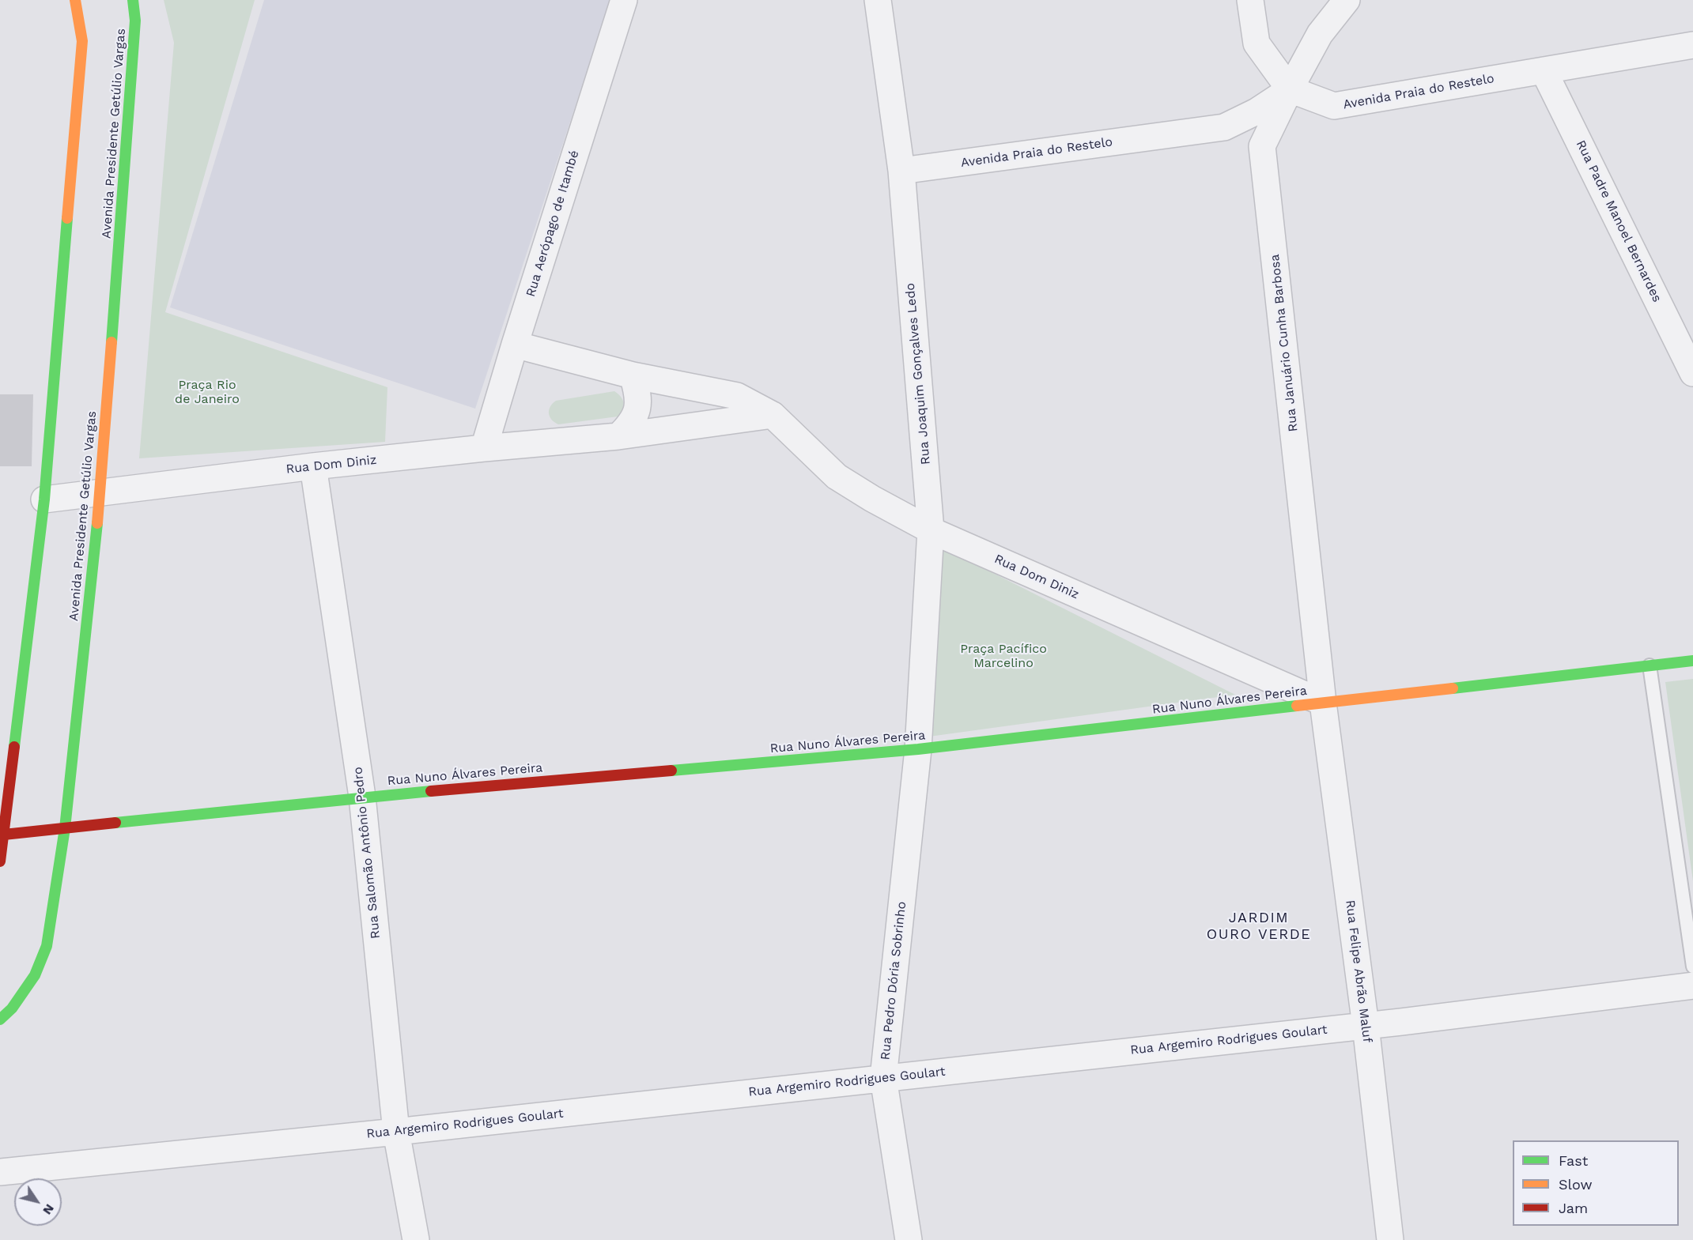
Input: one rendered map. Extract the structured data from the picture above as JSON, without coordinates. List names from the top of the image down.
{
  "streets": {
    "main road": ["Avenida Presidente Getúlio Vargas", "Rua Nuno Álvares Pereira"],
    "street": [
      "Avenida Praia do Restelo",
      "Rua Padre Manoel Bernardes",
      "Rua Aerópago de Itambé",
      "Rua Januário Cunha Barbosa",
      "Rua Joaquim Gonçalves Ledo",
      "Rua Dom Diniz",
      "Rua Salomão Antônio Pedro",
      "Rua Felipe Abrão Maluf",
      "Rua Pedro Dória Sobrinho",
      "Rua Argemiro Rodrigues Goulart"
    ]
  },
  "crossings": [
    ["Avenida Praia do Restelo", "Rua Padre Manoel Bernardes"],
    ["Avenida Praia do Restelo", "Rua Januário Cunha Barbosa"],
    ["Avenida Praia do Restelo", "Rua Joaquim Gonçalves Ledo"],
    ["Avenida Presidente Getúlio Vargas", "Rua Dom Diniz"],
    ["Avenida Presidente Getúlio Vargas", "Rua Nuno Álvares Pereira"],
    ["Rua Aerópago de Itambé", "Rua Dom Diniz"],
    ["Rua Januário Cunha Barbosa", "Rua Dom Diniz"],
    ["Rua Januário Cunha Barbosa", "Rua Nuno Álvares Pereira"],
    ["Rua Januário Cunha Barbosa", "Rua Felipe Abrão Maluf"],
    ["Rua Joaquim Gonçalves Ledo", "Rua Dom Diniz"],
    ["Rua Joaquim Gonçalves Ledo", "Rua Nuno Álvares Pereira"],
    ["Rua Joaquim Gonçalves Ledo", "Rua Pedro Dória Sobrinho"],
    ["Rua Dom Diniz", "Rua Nuno Álvares Pereira"],
    ["Rua Dom Diniz", "Rua Salomão Antônio Pedro"],
    ["Rua Dom Diniz", "Rua Felipe Abrão Maluf"],
    ["Rua Nuno Álvares Pereira", "Rua Salomão Antônio Pedro"],
    ["Rua Nuno Álvares Pereira", "Rua Felipe Abrão Maluf"],
    ["Rua Nuno Álvares Pereira", "Rua Pedro Dória Sobrinho"],
    ["Rua Salomão Antônio Pedro", "Rua Argemiro Rodrigues Goulart"],
    ["Rua Felipe Abrão Maluf", "Rua Argemiro Rodrigues Goulart"],
    ["Rua Pedro Dória Sobrinho", "Rua Argemiro Rodrigues Goulart"]
  ],
  "districts": ["JARDIM OURO VERDE"],
  "parks": ["Praça Rio de Janeiro", "Praça Pacífico Marcelino"],
  "legend": ["Fast", "Slow", "Jam"],
  "north": "bottom right"
}
